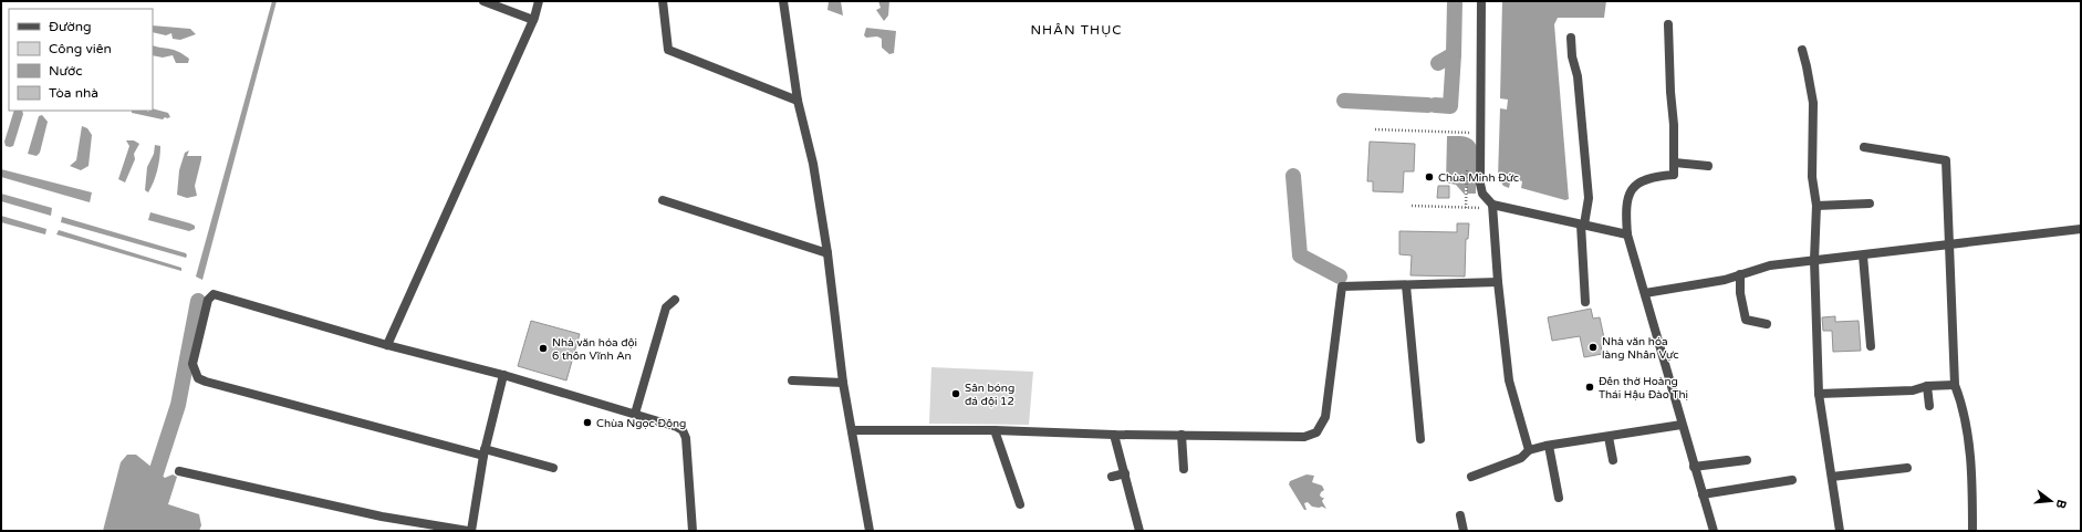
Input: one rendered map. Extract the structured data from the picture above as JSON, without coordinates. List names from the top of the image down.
{
  "districts": ["NHÂN THỤC"],
  "places": [
    "Chùa Minh Đức",
    "Nhà văn hóa làng Nhân Vực",
    "Nhà văn hóa đội 6 thôn Vĩnh An",
    "Đền thờ Hoàng Thái Hậu Đào Thị",
    "Sân bóng đá đội 12",
    "Chùa Ngọc Động"
  ],
  "legend": [
    "Đường",
    "Công viên",
    "Nước",
    "Tòa nhà"
  ],
  "north": "right"
}
